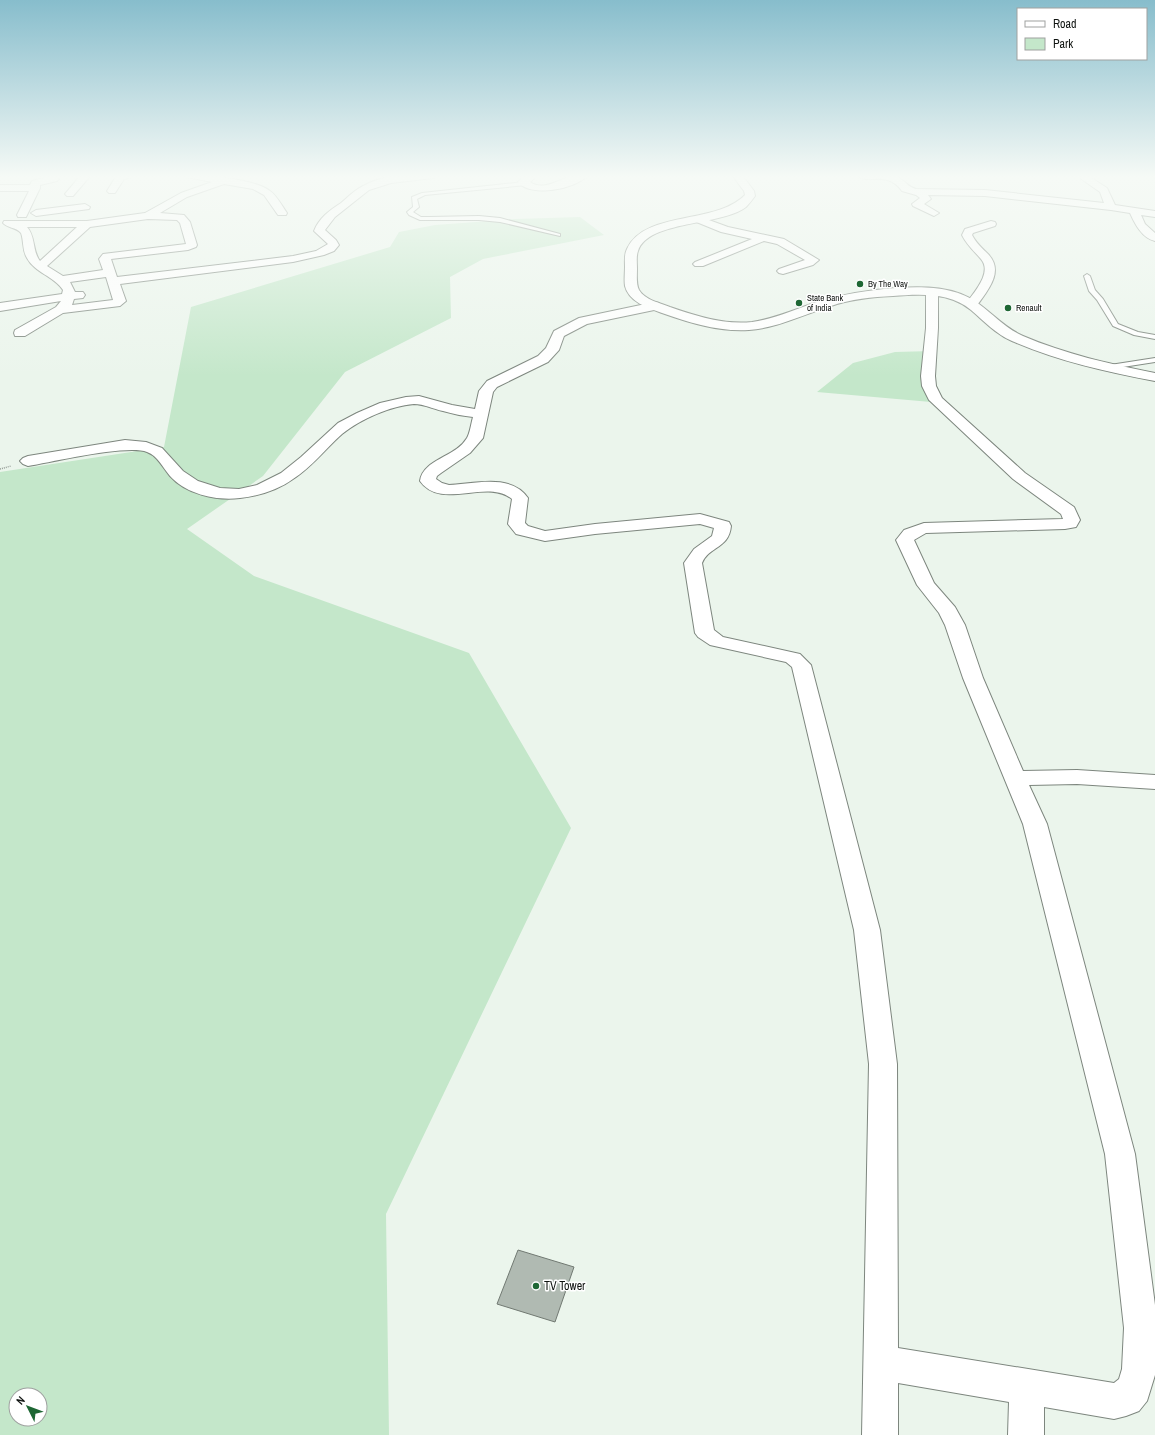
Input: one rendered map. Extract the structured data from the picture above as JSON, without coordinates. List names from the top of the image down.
{
  "places": [
    "By The Way",
    "State Bank of India",
    "Renault",
    "TV Tower"
  ],
  "legend": ["Road", "Park"],
  "north": "top left"
}
